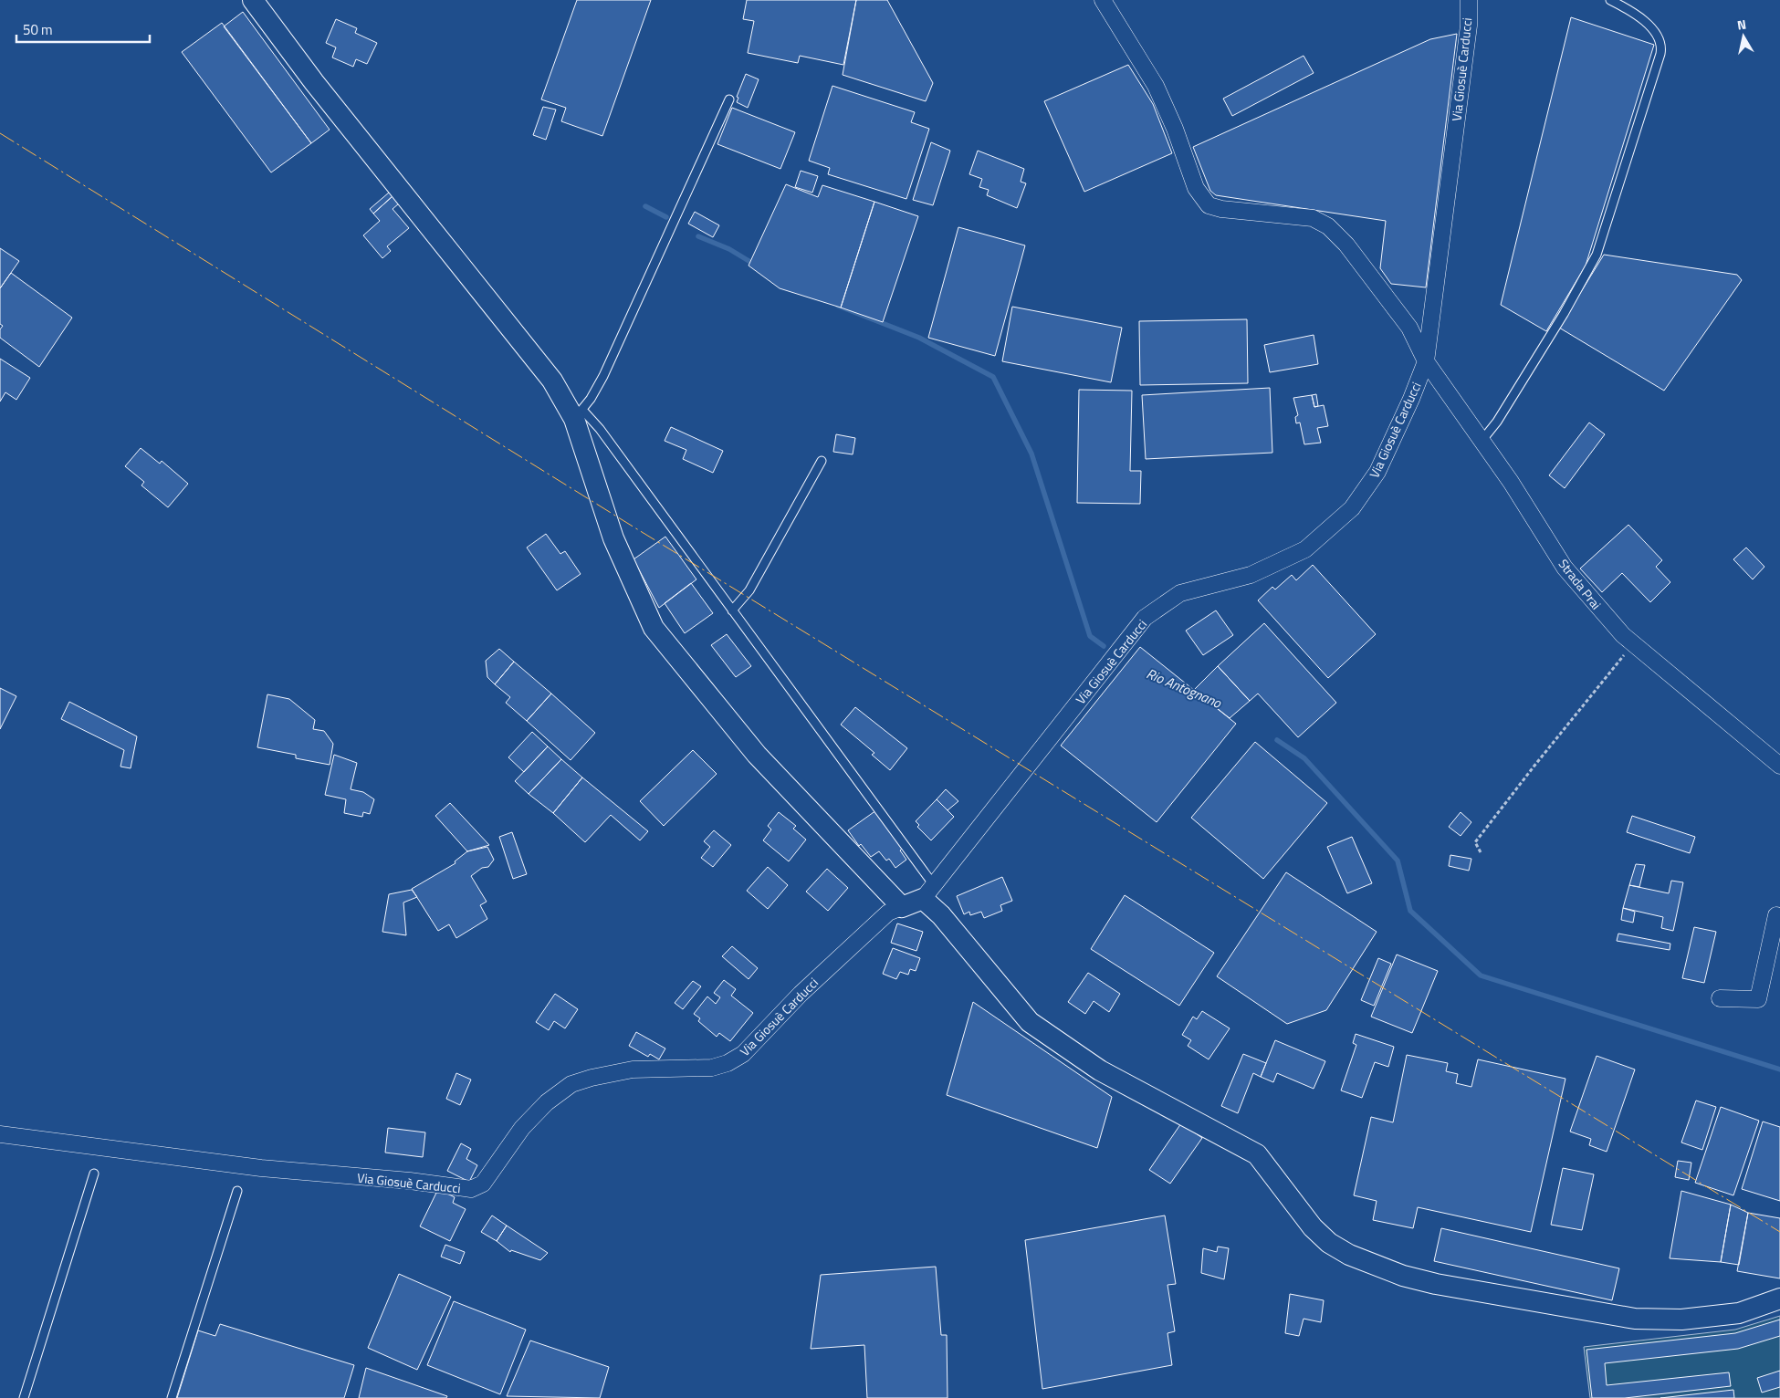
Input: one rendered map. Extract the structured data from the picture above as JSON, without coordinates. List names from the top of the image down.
{
  "streets": {
    "street": ["Via Giosuè Carducci", "Strada Prai"]
  },
  "crossings": [
    ["Via Giosuè Carducci", "Strada Prai"]
  ],
  "water": ["Rio Antognano"],
  "scale_bar": "50 m",
  "north": "top"
}
